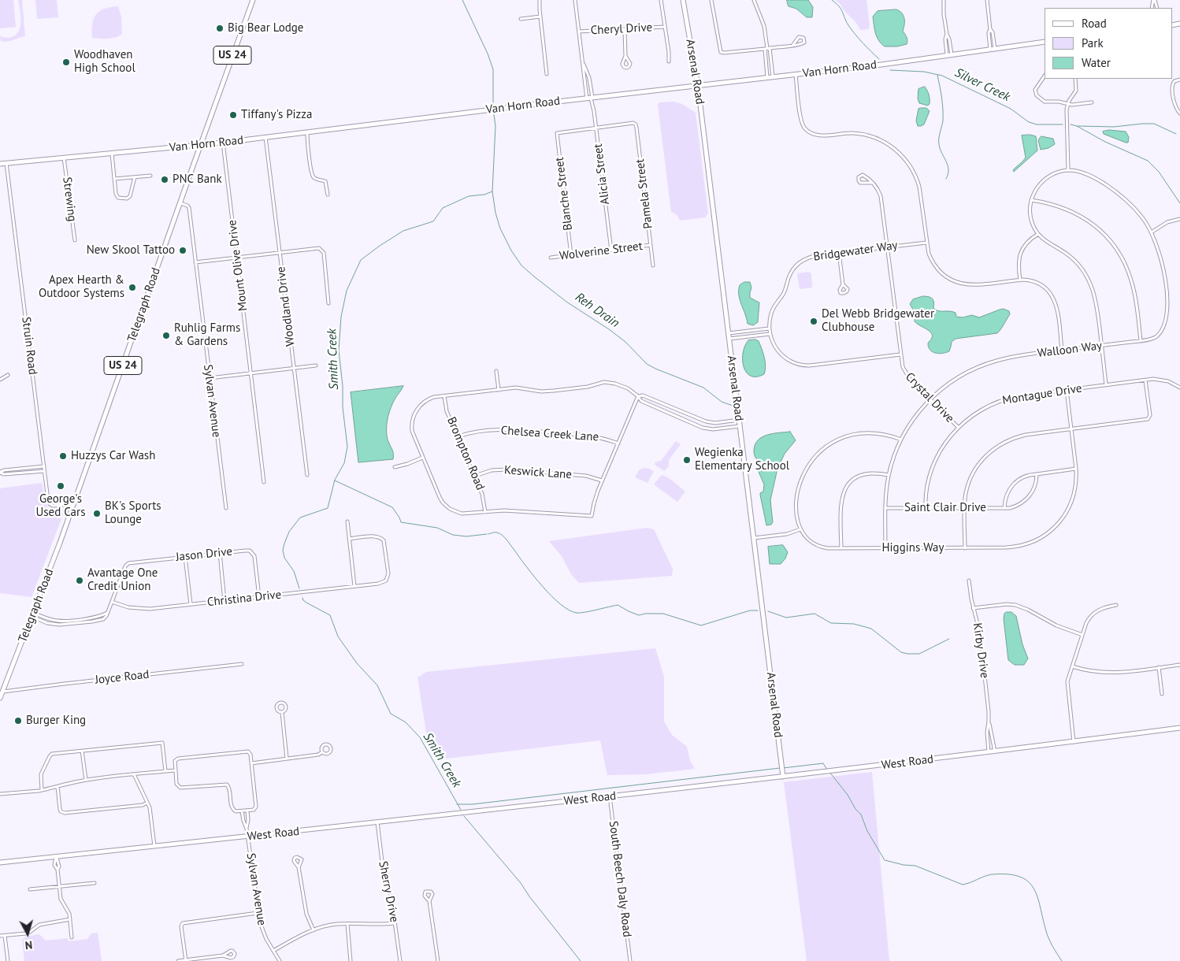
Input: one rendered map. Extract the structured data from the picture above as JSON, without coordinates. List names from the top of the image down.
{
  "streets": {
    "street": [
      "Cheryl Drive",
      "US 24",
      "Van Horn Road",
      "Arsenal Road",
      "Alicia Street",
      "Blanche Street",
      "Pamela Street",
      "Strewing",
      "Wolverine Street",
      "Bridgewater Way",
      "Mount Olive Drive",
      "Telegraph Road",
      "Woodland Drive",
      "Struin Road",
      "Walloon Way",
      "Montague Drive",
      "Crystal Drive",
      "Sylvan Avenue",
      "Chelsea Creek Lane",
      "Brompton Road",
      "Keswick Lane",
      "Saint Clair Drive",
      "Higgins Way",
      "Jason Drive",
      "Christina Drive",
      "Kirby Drive",
      "Joyce Road",
      "West Road",
      "South Beech Daly Road",
      "Sherry Drive"
    ]
  },
  "crossings": [
    ["Cheryl Drive", "Alicia Street"],
    ["Van Horn Road", "Arsenal Road"],
    ["Van Horn Road", "Alicia Street"],
    ["Van Horn Road", "Strewing"],
    ["Van Horn Road", "Mount Olive Drive"],
    ["Van Horn Road", "Telegraph Road"],
    ["Van Horn Road", "Woodland Drive"],
    ["Van Horn Road", "Struin Road"],
    ["Arsenal Road", "West Road"],
    ["Alicia Street", "Blanche Street"],
    ["Alicia Street", "Pamela Street"],
    ["Alicia Street", "Wolverine Street"],
    ["Blanche Street", "Pamela Street"],
    ["Blanche Street", "Wolverine Street"],
    ["Pamela Street", "Wolverine Street"],
    ["Bridgewater Way", "Crystal Drive"],
    ["Telegraph Road", "Struin Road"],
    ["Telegraph Road", "Sylvan Avenue"],
    ["Telegraph Road", "Joyce Road"],
    ["Walloon Way", "Crystal Drive"],
    ["Walloon Way", "Saint Clair Drive"],
    ["Walloon Way", "Higgins Way"],
    ["Montague Drive", "Crystal Drive"],
    ["Montague Drive", "Saint Clair Drive"],
    ["Montague Drive", "Higgins Way"],
    ["Sylvan Avenue", "West Road"],
    ["Chelsea Creek Lane", "Brompton Road"],
    ["Brompton Road", "Keswick Lane"],
    ["Jason Drive", "Christina Drive"],
    ["Kirby Drive", "West Road"],
    ["West Road", "South Beech Daly Road"],
    ["West Road", "Sherry Drive"]
  ],
  "water": ["Silver Creek", "Reh Drain", "Smith Creek"],
  "places": [
    "Big Bear Lodge",
    "Woodhaven High School",
    "Tiffany's Pizza",
    "PNC Bank",
    "New Skool Tattoo",
    "Apex Hearth & Outdoor Systems",
    "Del Webb Bridgewater Clubhouse",
    "Ruhlig Farms & Gardens",
    "Huzzys Car Wash",
    "Wegienka Elementary School",
    "George's Used Cars",
    "BK's Sports Lounge",
    "Avantage One Credit Union",
    "Burger King"
  ],
  "legend": ["Road", "Park", "Water"],
  "north": "bottom"
}
